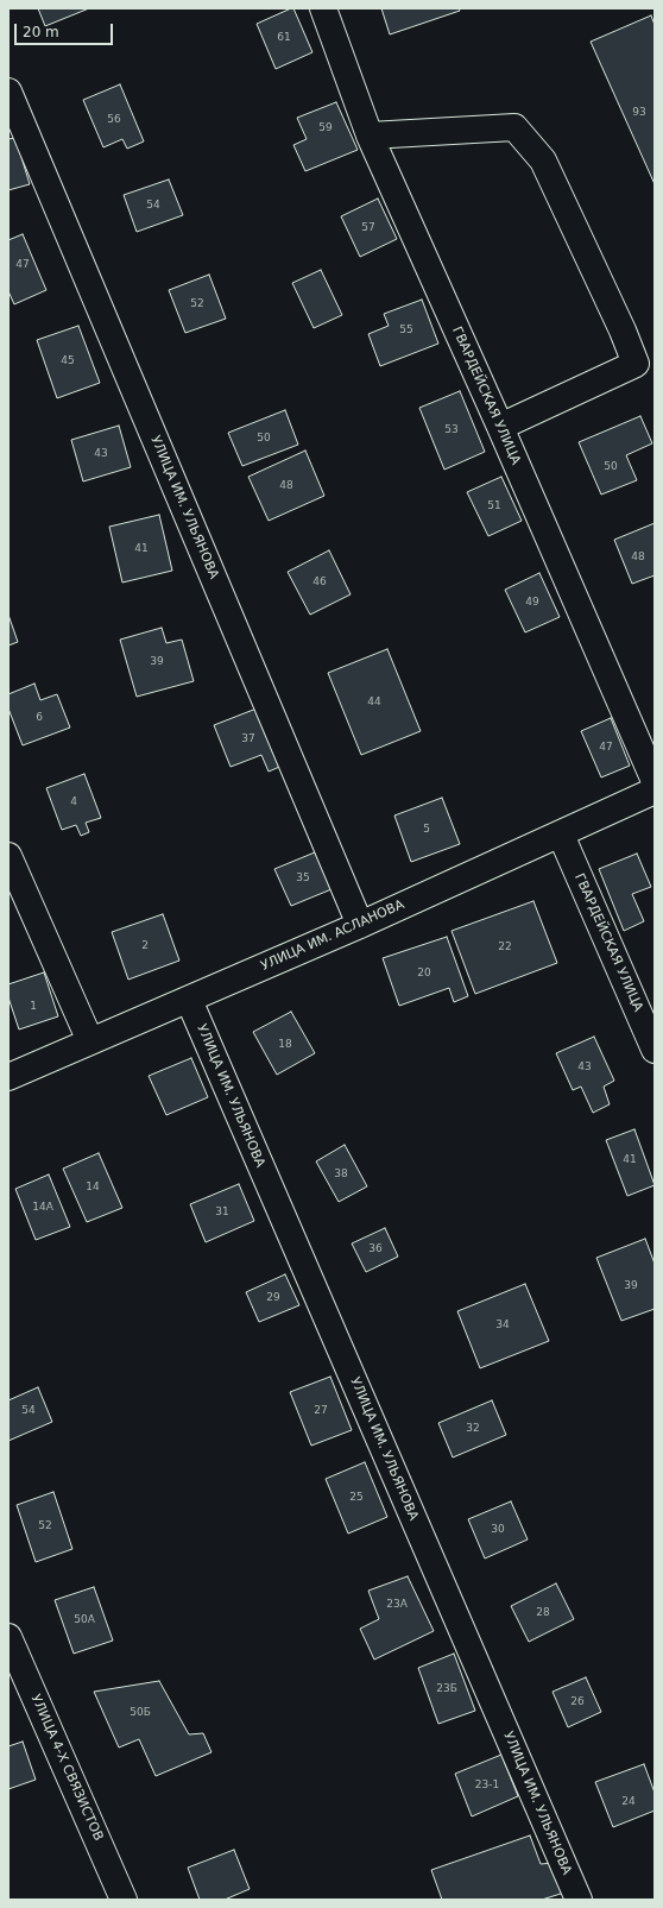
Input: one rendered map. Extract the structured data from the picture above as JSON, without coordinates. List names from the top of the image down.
{
  "streets": {
    "street": [
      "ГВАРДЕЙСКАЯ УЛИЦА",
      "УЛИЦА ИМ. УЛЬЯНОВА",
      "УЛИЦА ИМ. АСЛАНОВА",
      "УЛИЦА 4-Х СВЯЗИСТОВ"
    ]
  },
  "crossings": [
    ["ГВАРДЕЙСКАЯ УЛИЦА", "УЛИЦА ИМ. АСЛАНОВА"],
    ["УЛИЦА ИМ. УЛЬЯНОВА", "УЛИЦА ИМ. АСЛАНОВА"]
  ],
  "house_numbers": [
    "61",
    "93",
    "56",
    "59",
    "54",
    "57",
    "47",
    "52",
    "55",
    "45",
    "53",
    "50",
    "43",
    "50",
    "48",
    "51",
    "41",
    "48",
    "46",
    "49",
    "39",
    "44",
    "6",
    "37",
    "47",
    "4",
    "5",
    "35",
    "2",
    "22",
    "20",
    "1",
    "18",
    "43",
    "41",
    "38",
    "14",
    "14А",
    "31",
    "36",
    "39",
    "29",
    "34",
    "54",
    "27",
    "32",
    "25",
    "52",
    "30",
    "23А",
    "28",
    "50А",
    "23Б",
    "26",
    "50Б",
    "23-1",
    "24"
  ],
  "scale_bar": "20 m"
}
